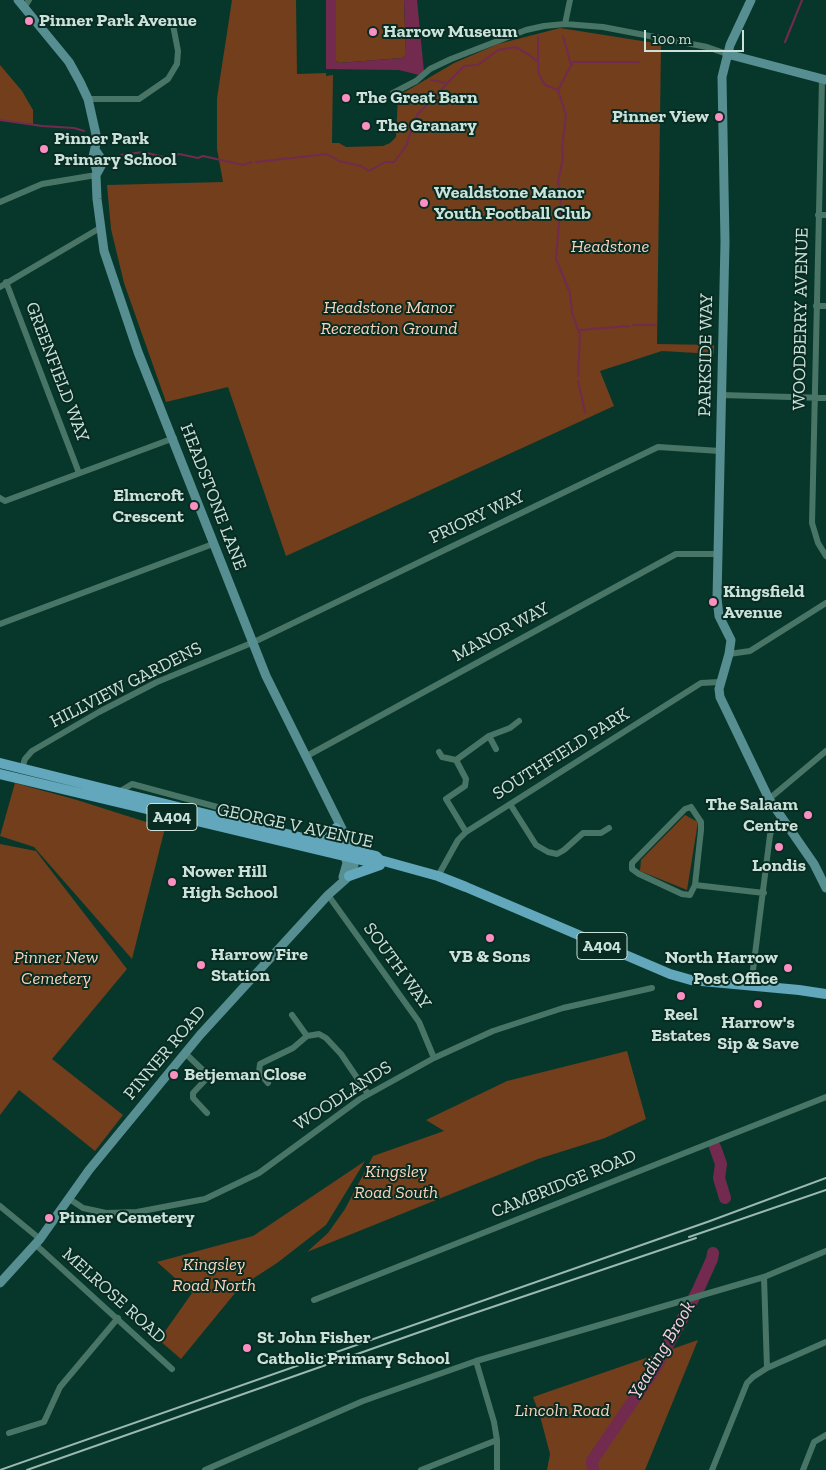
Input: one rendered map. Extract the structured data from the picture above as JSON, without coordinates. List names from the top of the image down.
{
  "streets": {
    "main road": ["A404", "GEORGE V AVENUE"],
    "street": [
      "WOODBERRY AVENUE",
      "PARKSIDE WAY",
      "GREENFIELD WAY",
      "HEADSTONE LANE",
      "PRIORY WAY",
      "MANOR WAY",
      "HILLVIEW GARDENS",
      "SOUTHFIELD PARK",
      "SOUTH WAY",
      "PINNER ROAD",
      "WOODLANDS",
      "CAMBRIDGE ROAD",
      "MELROSE ROAD"
    ]
  },
  "crossings": [
    ["PARKSIDE WAY", "PRIORY WAY"],
    ["PARKSIDE WAY", "MANOR WAY"],
    ["HEADSTONE LANE", "PRIORY WAY"],
    ["HEADSTONE LANE", "MANOR WAY"],
    ["HEADSTONE LANE", "HILLVIEW GARDENS"],
    ["HEADSTONE LANE", "A404"],
    ["HEADSTONE LANE", "GEORGE V AVENUE"],
    ["PRIORY WAY", "HILLVIEW GARDENS"],
    ["HILLVIEW GARDENS", "GEORGE V AVENUE"],
    ["SOUTHFIELD PARK", "A404"],
    ["A404", "GEORGE V AVENUE"],
    ["SOUTH WAY", "PINNER ROAD"],
    ["SOUTH WAY", "WOODLANDS"],
    ["PINNER ROAD", "WOODLANDS"],
    ["PINNER ROAD", "MELROSE ROAD"]
  ],
  "water": ["Yeading Brook"],
  "parks": [
    "Headstone",
    "Headstone Manor Recreation Ground",
    "Pinner New Cemetery",
    "Kingsley Road South",
    "Kingsley Road North",
    "Lincoln Road"
  ],
  "places": [
    "Pinner Park Avenue",
    "Harrow Museum",
    "The Great Barn",
    "Pinner View",
    "The Granary",
    "Pinner Park Primary School",
    "Wealdstone Manor Youth Football Club",
    "Elmcroft Crescent",
    "Kingsfield Avenue",
    "The Salaam Centre",
    "Londis",
    "Nower Hill High School",
    "VB & Sons",
    "Harrow Fire Station",
    "North Harrow Post Office",
    "Reel Estates",
    "Harrow's Sip & Save",
    "Betjeman Close",
    "Pinner Cemetery",
    "St John Fisher Catholic Primary School"
  ],
  "scale_bar": "100 m"
}
